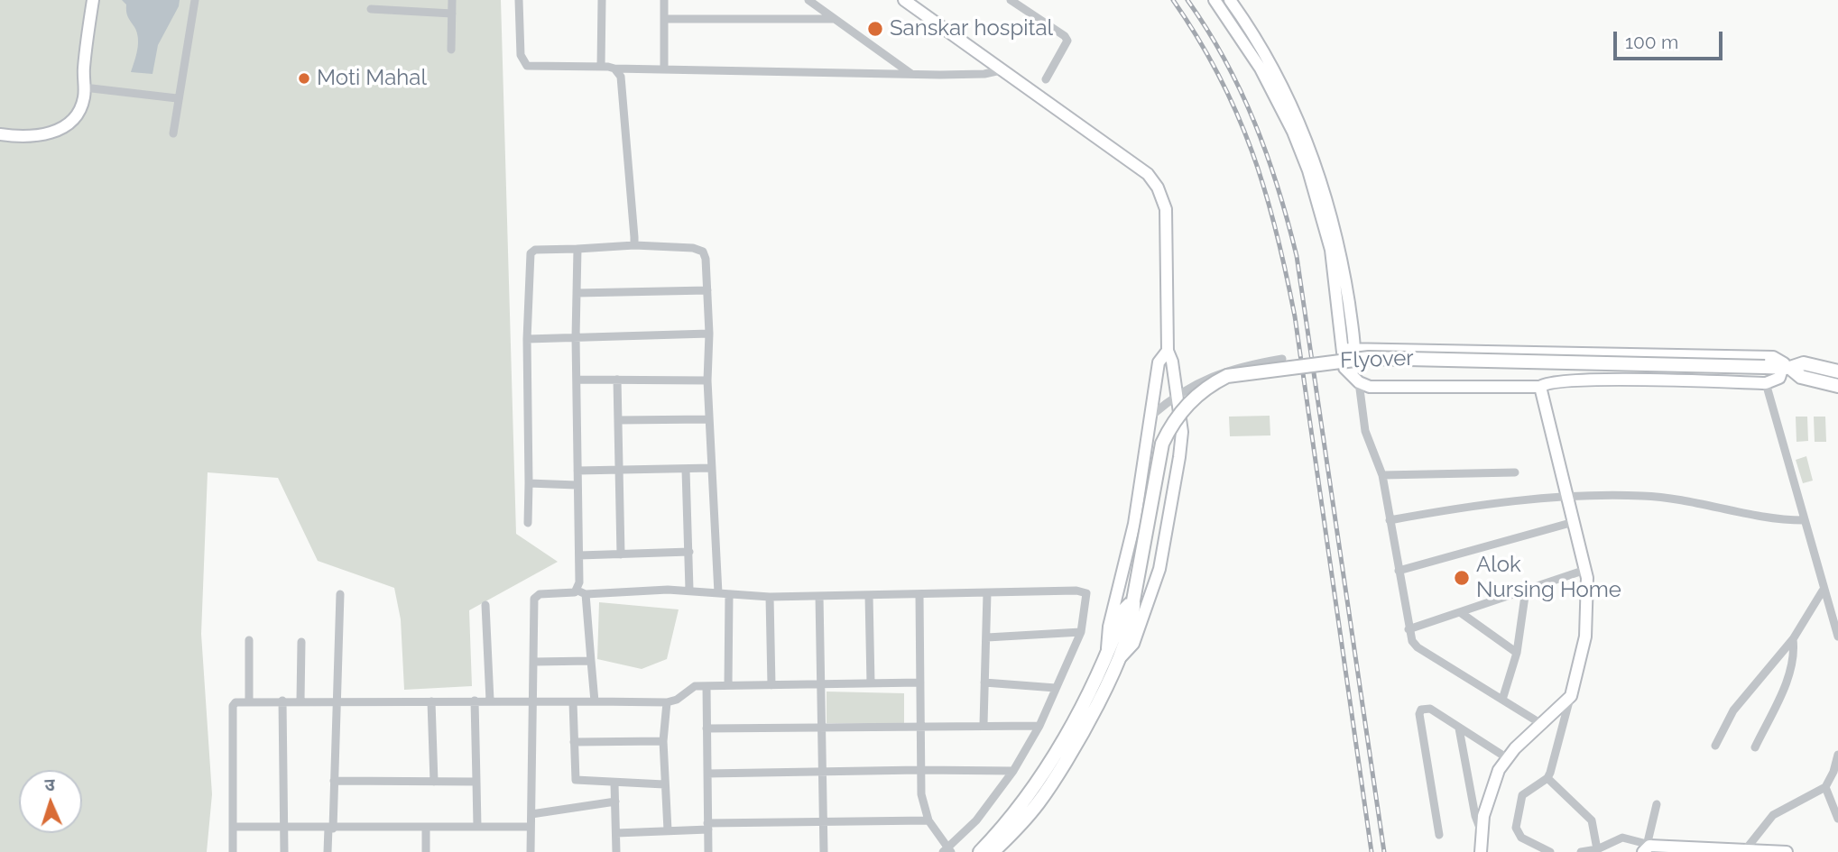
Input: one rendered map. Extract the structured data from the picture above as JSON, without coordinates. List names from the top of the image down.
{
  "streets": {
    "main road": ["Flyover"]
  },
  "places": ["Sanskar hospital", "Moti Mahal", "Alok Nursing Home"],
  "scale_bar": "100 m",
  "north": "top"
}
